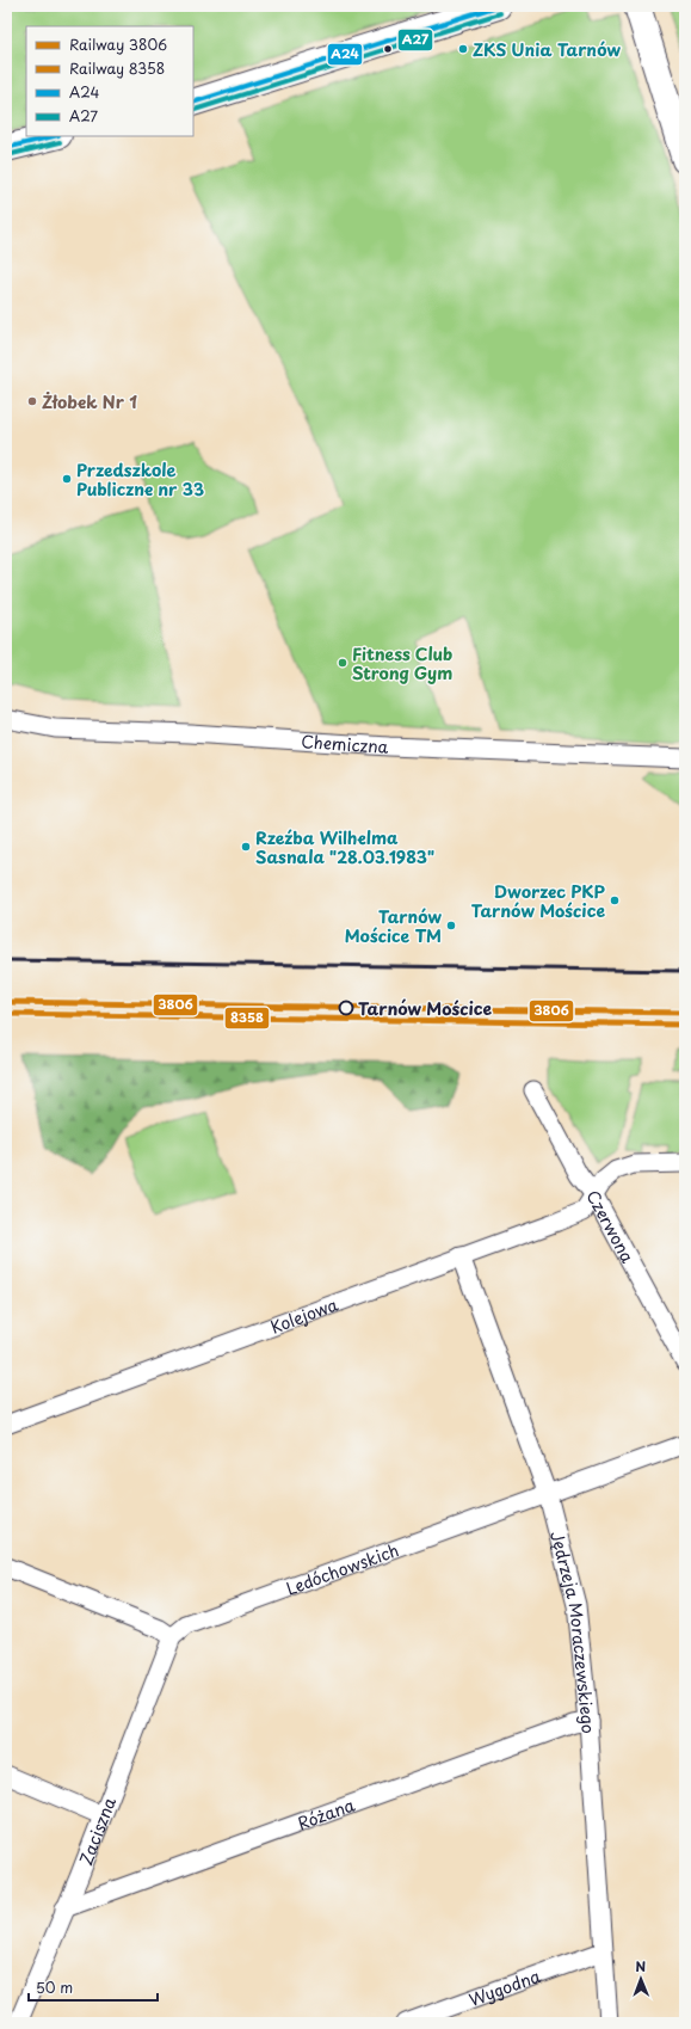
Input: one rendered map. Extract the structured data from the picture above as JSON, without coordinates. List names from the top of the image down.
{
  "streets": {
    "street": [
      "Chemiczna",
      "Czerwona",
      "Kolejowa",
      "Ledóchowskich",
      "Jędrzeja Moraczewskiego",
      "Różana",
      "Zaciszna",
      "Wygodna"
    ]
  },
  "crossings": [
    ["Czerwona", "Kolejowa"],
    ["Kolejowa", "Jędrzeja Moraczewskiego"],
    ["Ledóchowskich", "Jędrzeja Moraczewskiego"],
    ["Ledóchowskich", "Zaciszna"],
    ["Jędrzeja Moraczewskiego", "Różana"],
    ["Jędrzeja Moraczewskiego", "Wygodna"],
    ["Różana", "Zaciszna"]
  ],
  "places": [
    "ZKS Unia Tarnów",
    "Żłobek Nr 1",
    "Przedszkole Publiczne nr 33",
    "Fitness Club Strong Gym",
    "Rzeźba Wilhelma Sasnala \"28.03.1983\"",
    "Dworzec PKP Tarnów Mościce",
    "Tarnów Mościce TM",
    "Tarnów Mościce"
  ],
  "lines": [
    "transit line A24",
    "transit line A27",
    "rail line 3806",
    "rail line 8358"
  ],
  "legend": [
    "Railway 3806",
    "Railway 8358",
    "A24",
    "A27"
  ],
  "scale_bar": "50 m",
  "north": "top"
}
